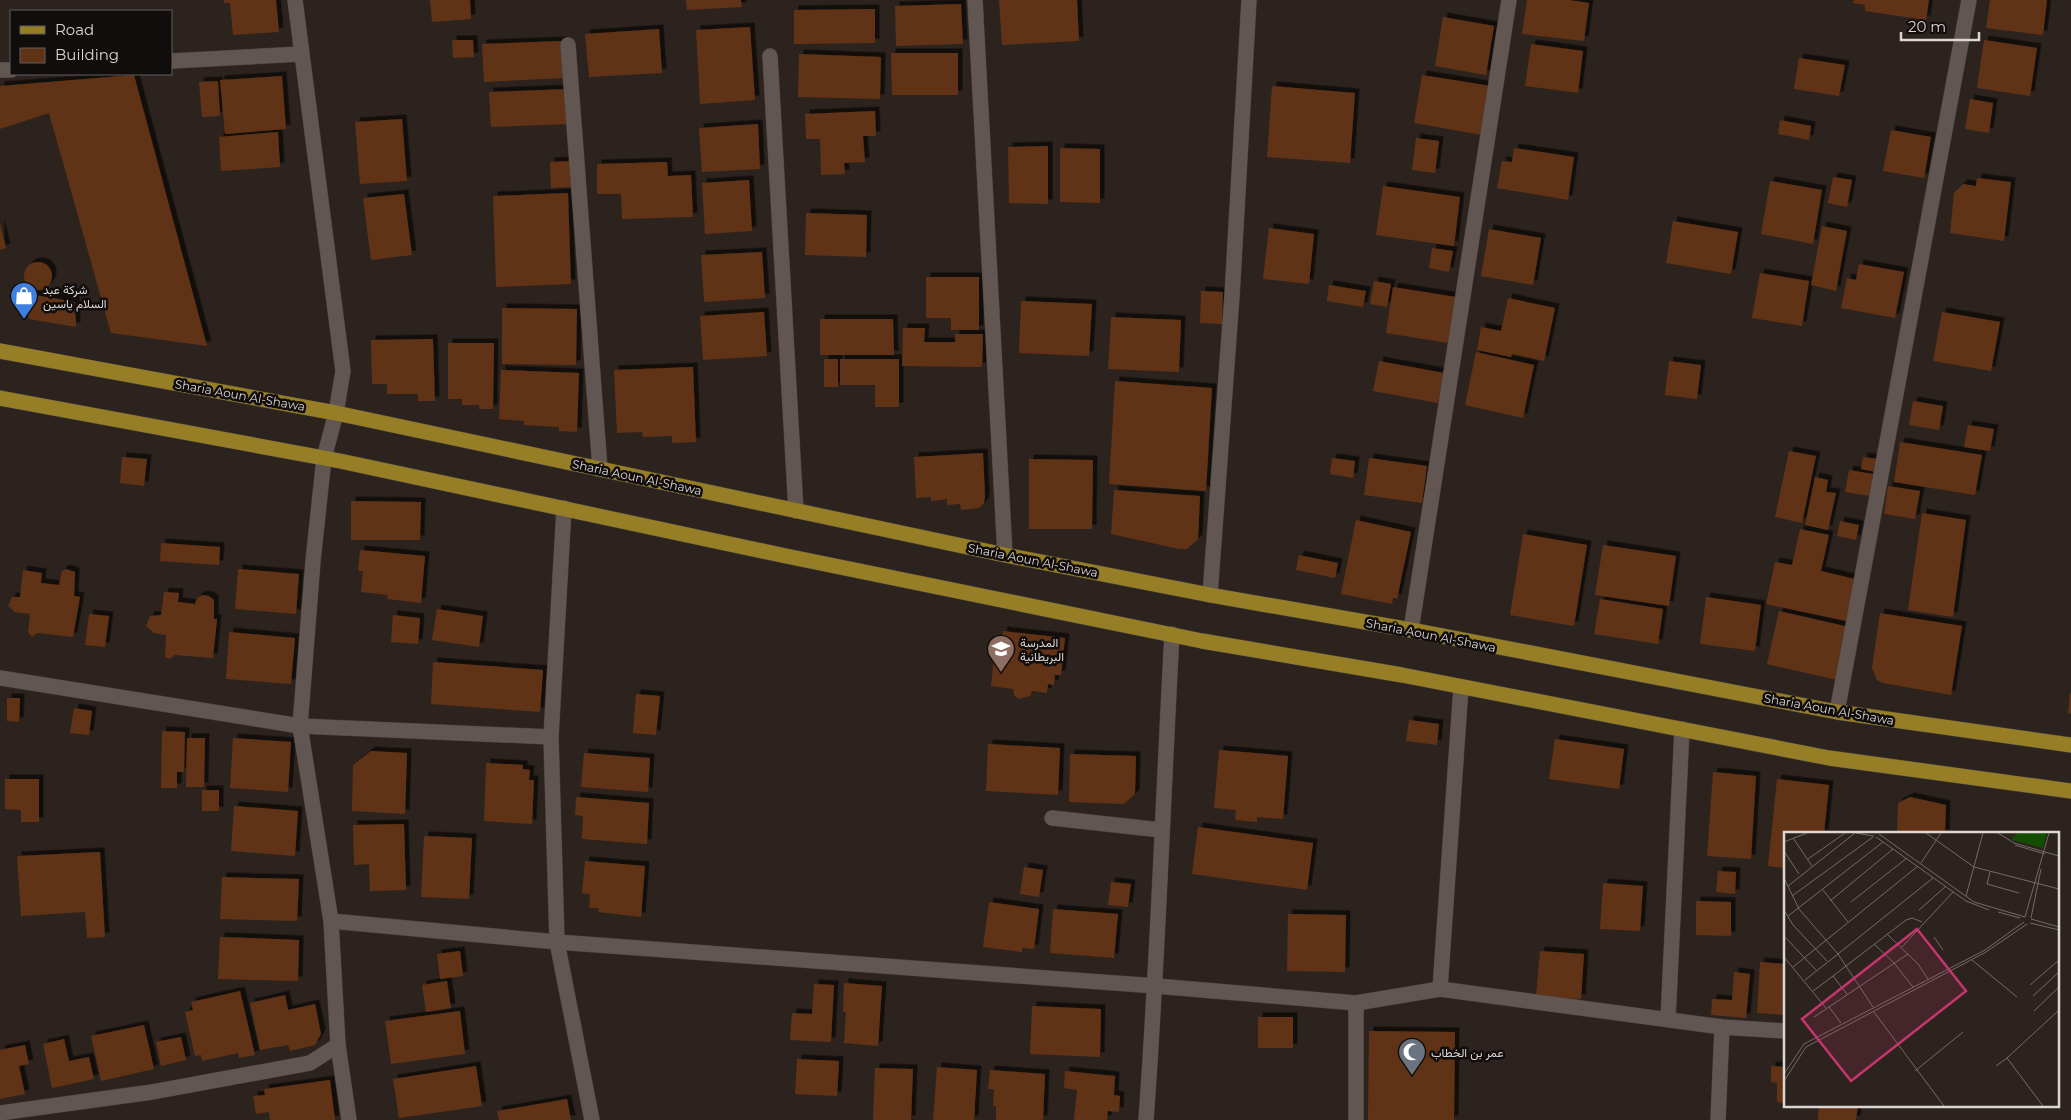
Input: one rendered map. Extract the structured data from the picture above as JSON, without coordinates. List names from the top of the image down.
{
  "streets": {
    "main road": ["Sharia Aoun Al-Shawa"]
  },
  "places": {
    "shop": ["شركة عبد السلام ياسين"],
    "school or university": ["المدرسة البريطانية"],
    "mosque": ["عمر بن الخطاب"]
  },
  "legend": ["Road", "Building"],
  "scale_bar": "20 m"
}
